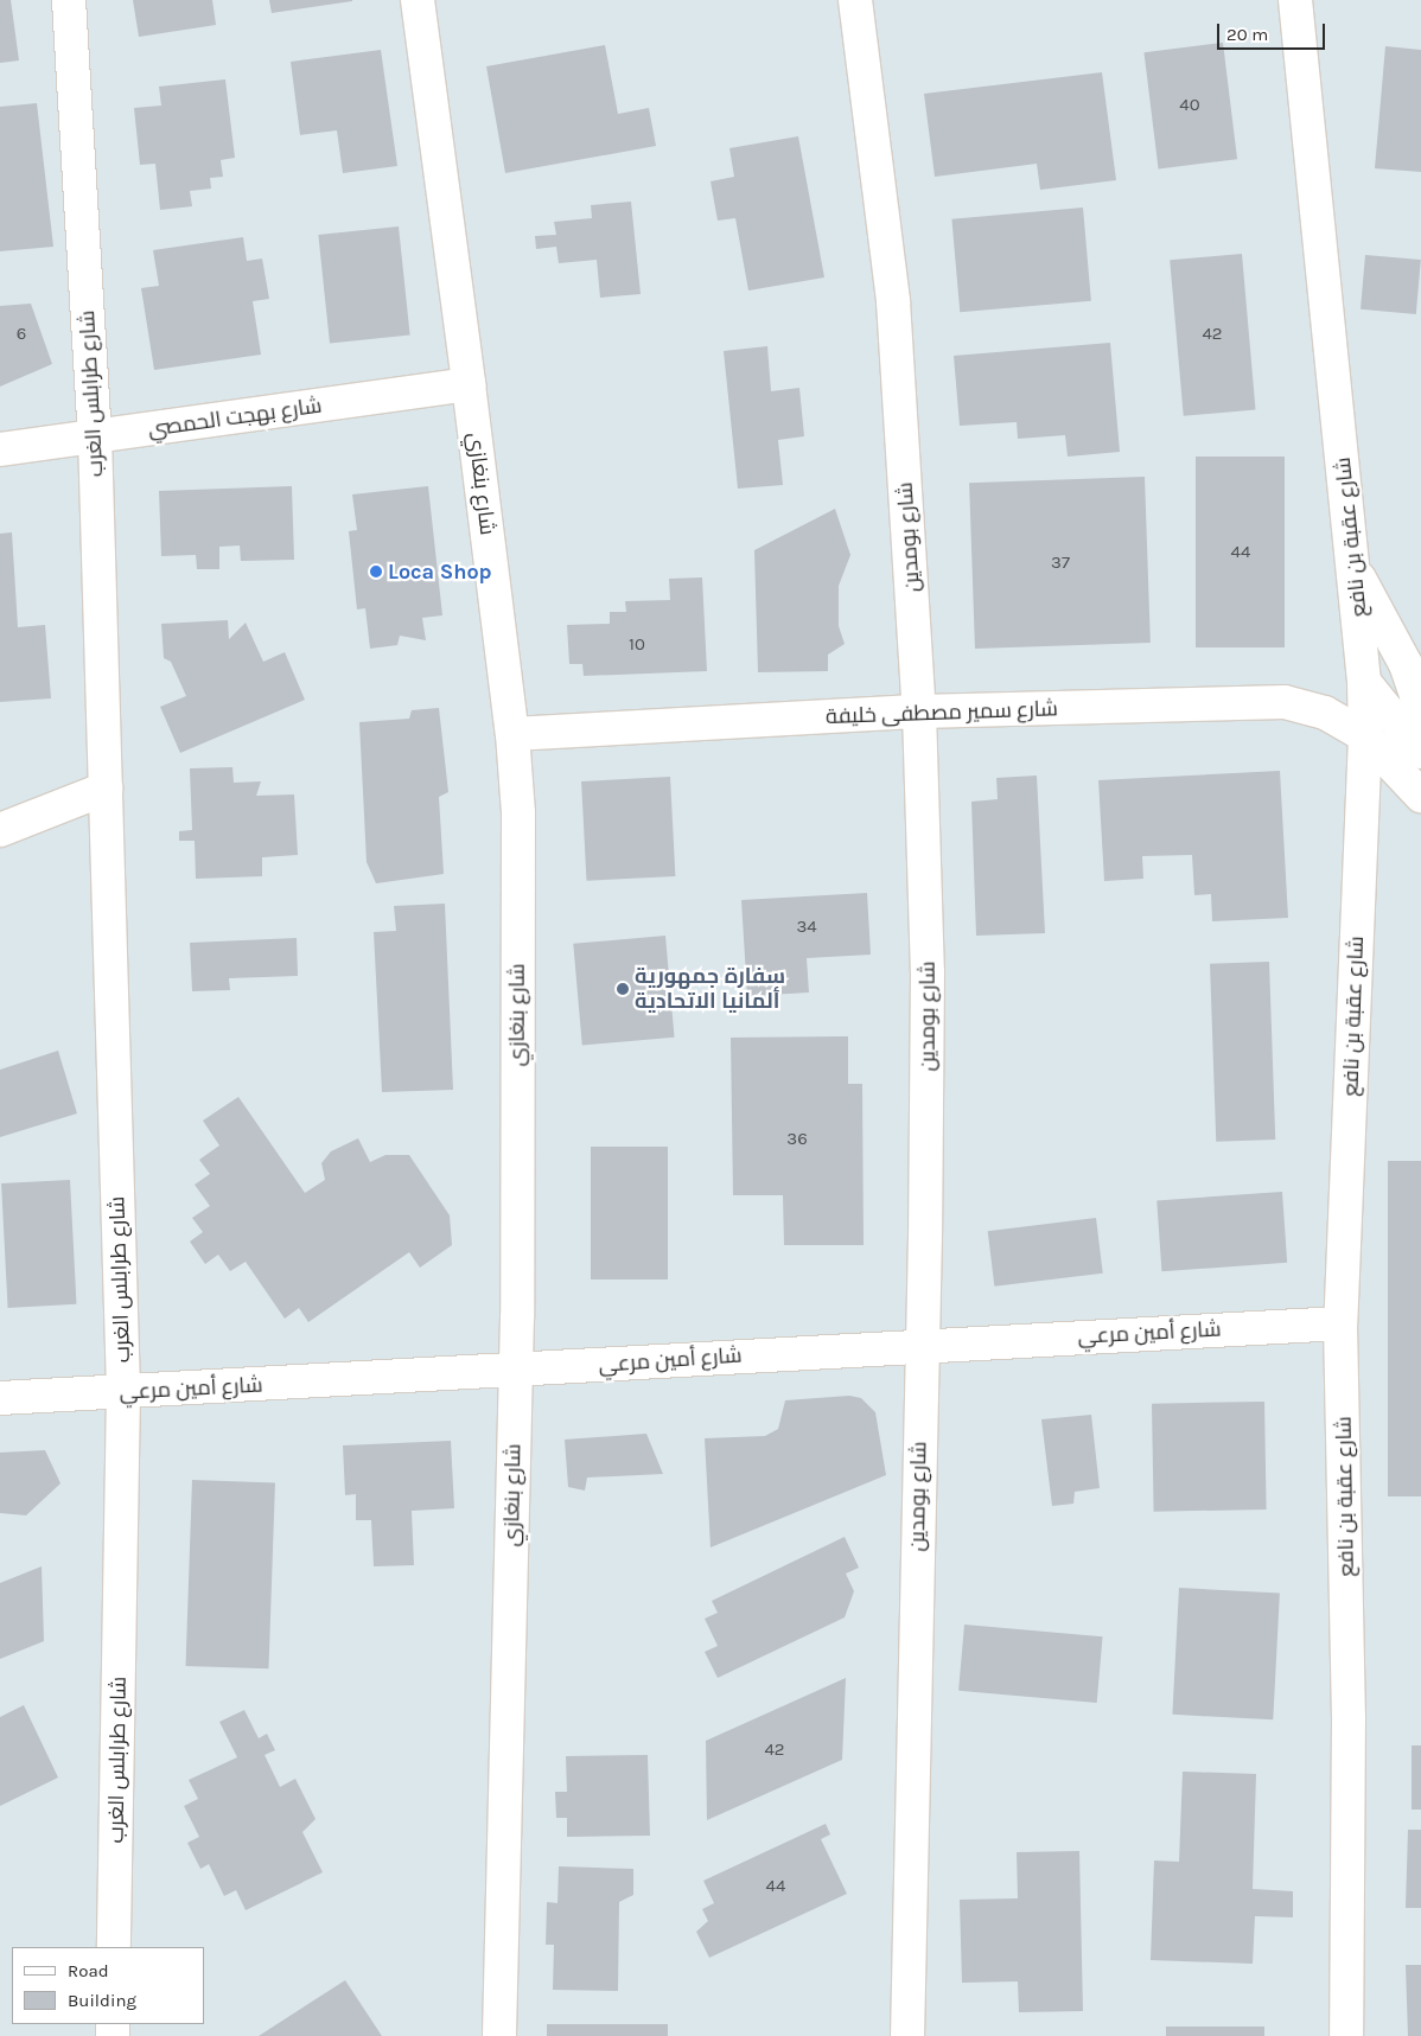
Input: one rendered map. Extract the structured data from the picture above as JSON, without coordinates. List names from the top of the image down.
{
  "streets": {
    "street": [
      "شارع طرابلس الغرب",
      "شارع بهجت الحمصي",
      "شارع بنغازي",
      "شارع بومدين",
      "شارع عقبة بن نافع",
      "شارع سمير مصطفى خليفة",
      "شارع أمين مرعي"
    ]
  },
  "crossings": [
    ["شارع طرابلس الغرب", "شارع بهجت الحمصي"],
    ["شارع طرابلس الغرب", "شارع أمين مرعي"],
    ["شارع بهجت الحمصي", "شارع بنغازي"],
    ["شارع بنغازي", "شارع سمير مصطفى خليفة"],
    ["شارع بنغازي", "شارع أمين مرعي"],
    ["شارع بومدين", "شارع سمير مصطفى خليفة"],
    ["شارع بومدين", "شارع أمين مرعي"],
    ["شارع عقبة بن نافع", "شارع سمير مصطفى خليفة"],
    ["شارع عقبة بن نافع", "شارع أمين مرعي"]
  ],
  "places": ["Loca Shop", "سفارة جمهورية ألمانيا الاتحادية"],
  "house_numbers": [
    "40",
    "6",
    "42",
    "44",
    "37",
    "10",
    "34",
    "36",
    "42",
    "44"
  ],
  "legend": ["Road", "Building"],
  "scale_bar": "20 m"
}
